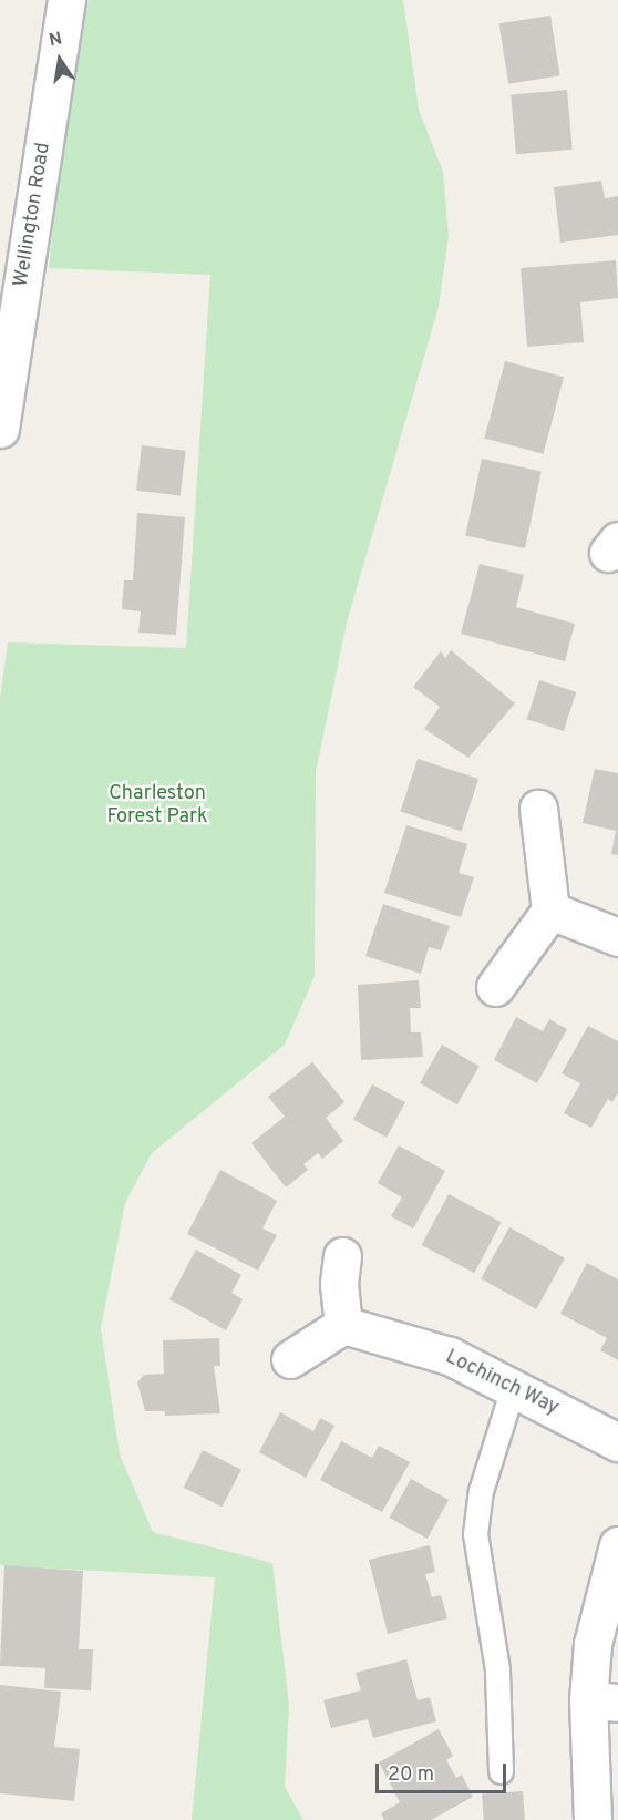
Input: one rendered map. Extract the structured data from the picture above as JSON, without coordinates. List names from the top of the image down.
{
  "streets": {
    "street": ["Wellington Road", "Lochinch Way"]
  },
  "parks": ["Charleston Forest Park"],
  "scale_bar": "20 m",
  "north": "top"
}
